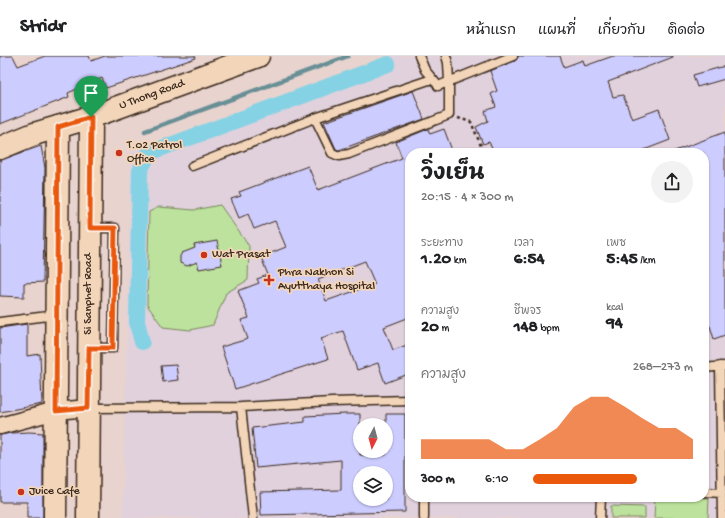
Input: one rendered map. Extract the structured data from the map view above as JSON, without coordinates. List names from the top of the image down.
{
  "streets": {
    "main road": ["U Thong Road", "Si Sanphet Road"]
  },
  "crossings": [
    ["U Thong Road", "Si Sanphet Road"]
  ],
  "places": {
    "other": ["T.02 Patrol Office", "Wat Prasat", "Juice Cafe"],
    "health": ["Phra Nakhon Si Ayutthaya Hospital"]
  },
  "north": "bottom",
  "page": {
    "header": "Stridr",
    "nav": [
      "หน้าแรก",
      "แผนที่",
      "เกี่ยวกับ",
      "ติดต่อ"
    ],
    "heading": ["วิ่งเย็น", "20:15 · 4 × 300 m"],
    "stats": [
      ["ระยะทาง", "1.20 km"],
      ["เวลา", "6:54"],
      ["เพซ", "5:45 /km"],
      ["ความสูง", "20 m"],
      ["ชีพจร", "148 bpm"],
      ["kcal", "94"]
    ],
    "chart": ["ความสูง", "268–273 m"],
    "list": [
      {
        "name": "300 m",
        "note": "6:10"
      }
    ]
  }
}
